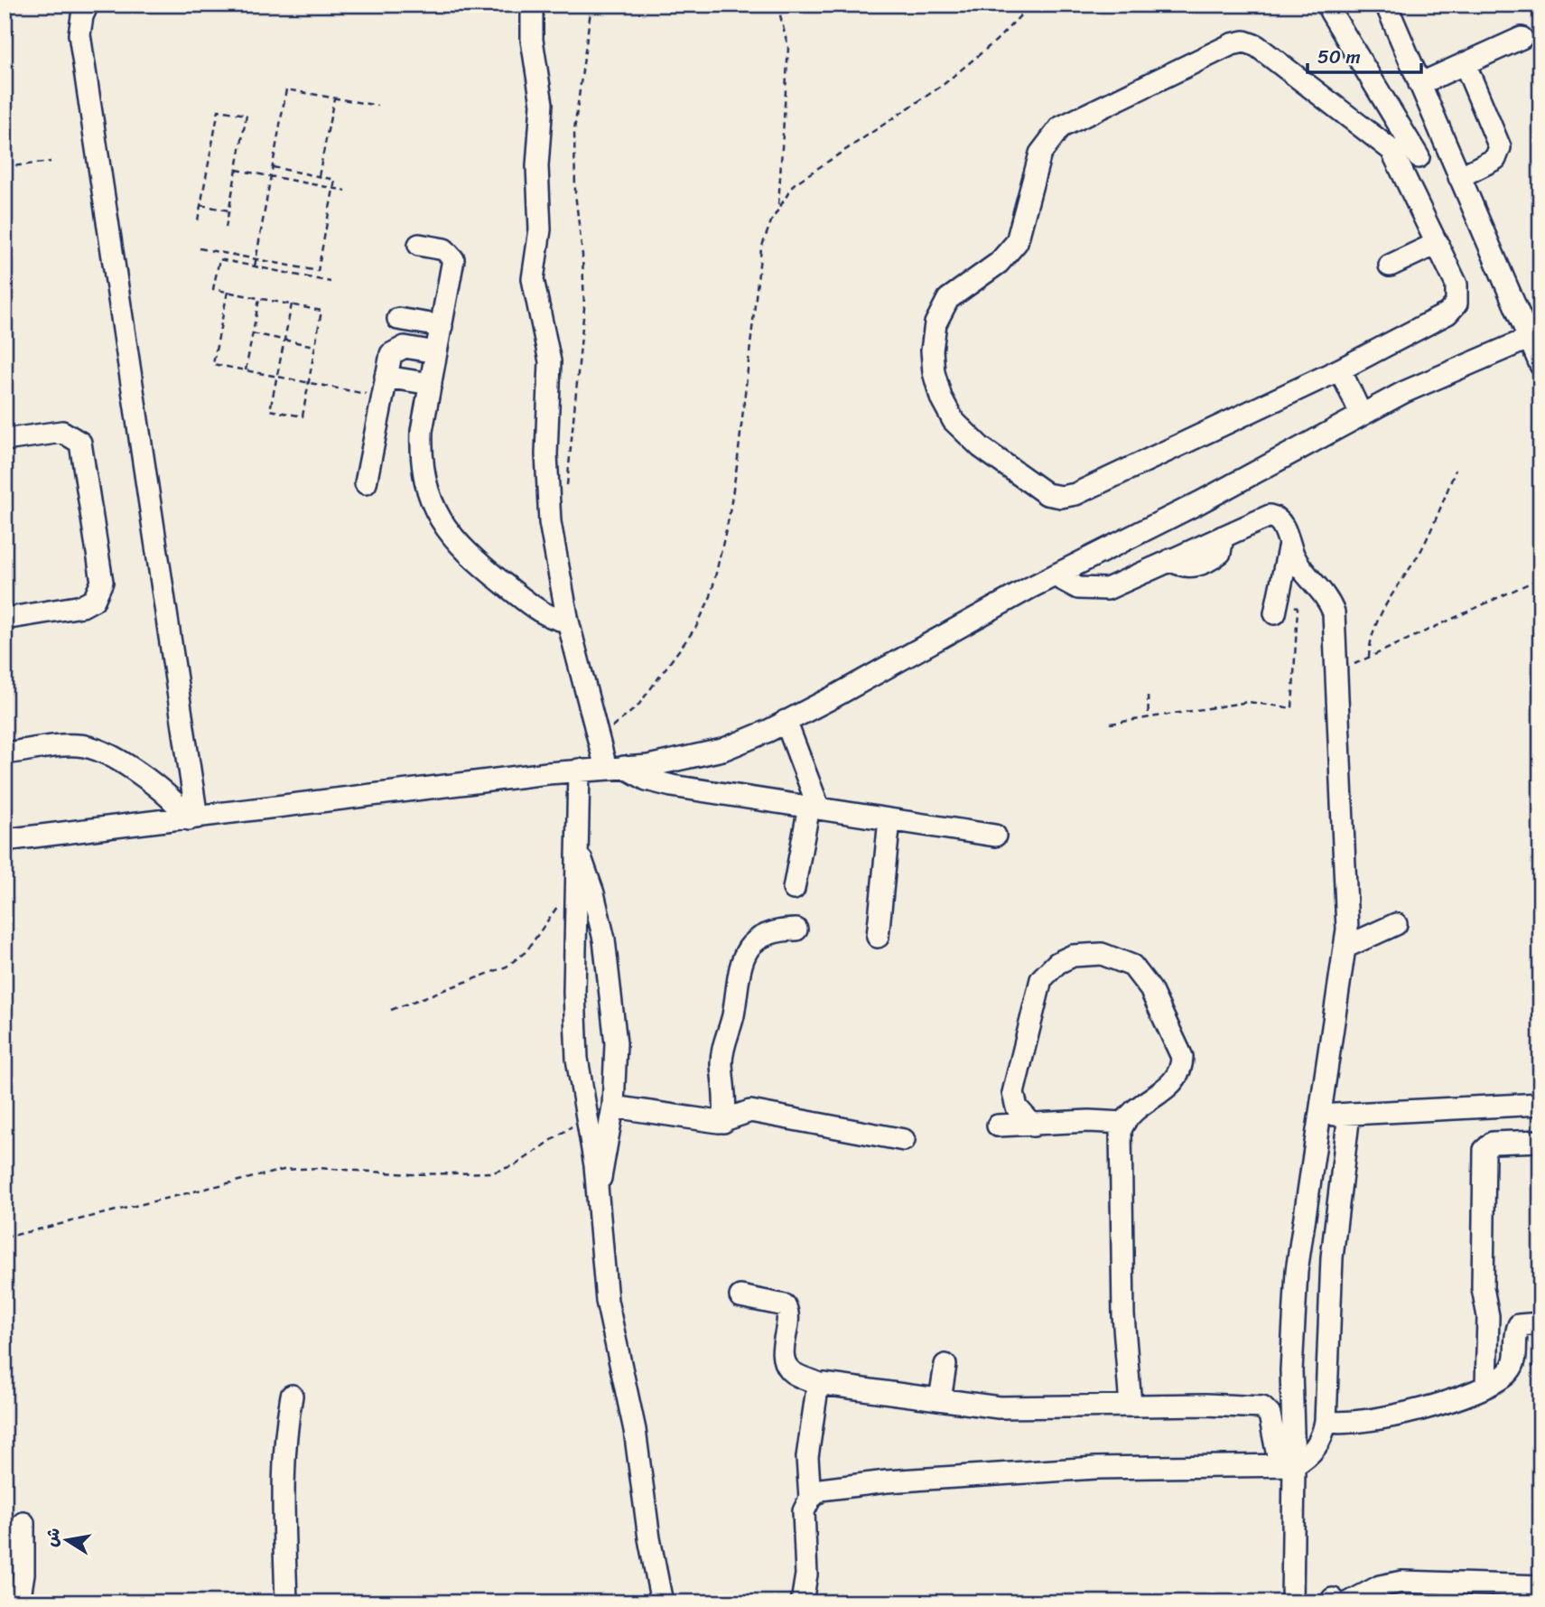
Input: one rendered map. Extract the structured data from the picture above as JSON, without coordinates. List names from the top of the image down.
{
  "scale_bar": "50 m",
  "north": "left"
}
